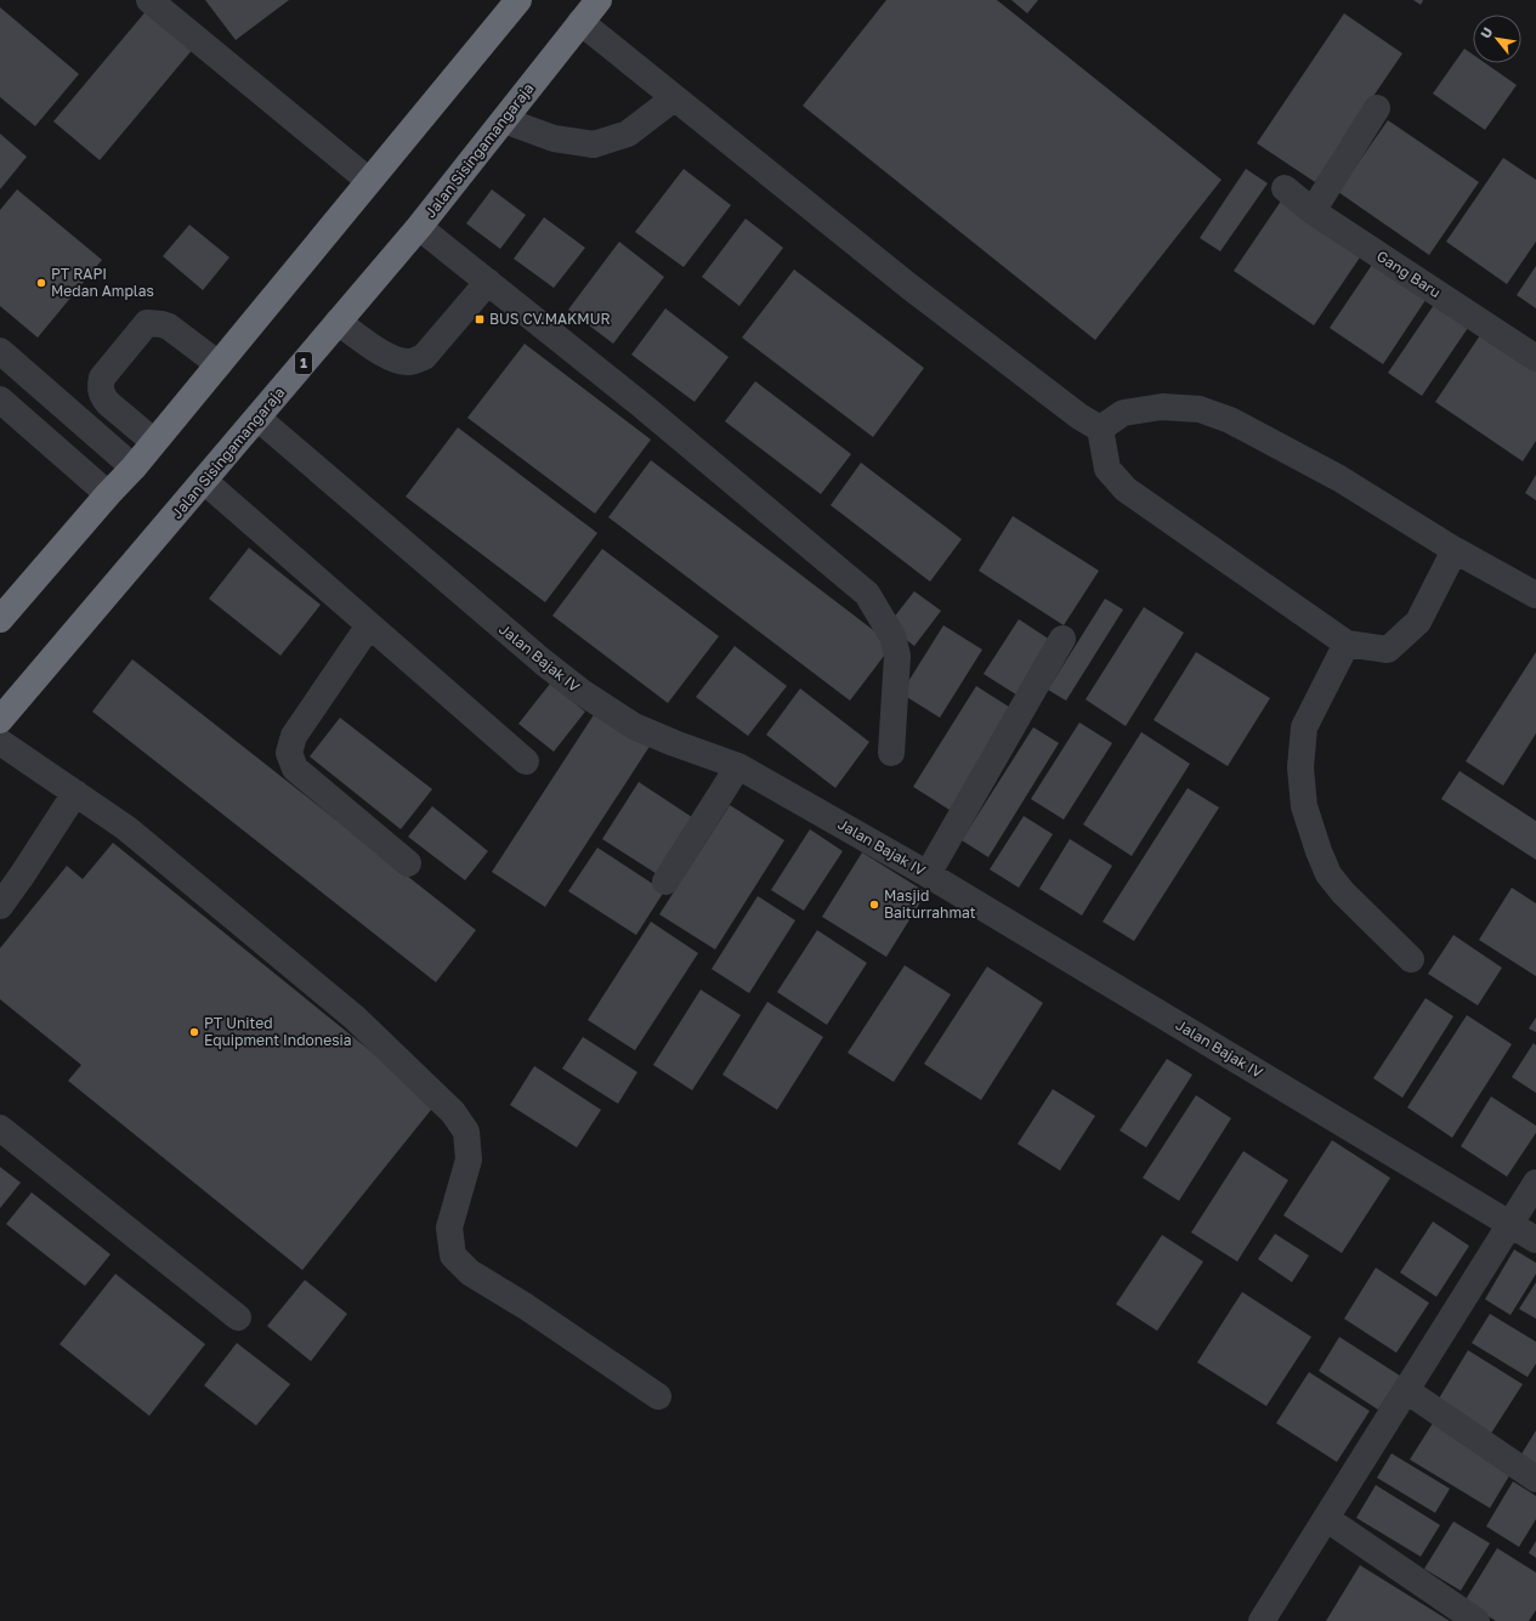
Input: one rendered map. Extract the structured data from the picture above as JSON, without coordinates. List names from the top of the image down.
{
  "streets": {
    "highway": ["Jalan Sisingamangaraja", "1"],
    "street": ["Gang Baru", "Jalan Bajak IV"]
  },
  "crossings": [
    ["Jalan Sisingamangaraja", "Jalan Bajak IV"]
  ],
  "places": {
    "other": ["PT RAPI Medan Amplas", "Masjid Baiturrahmat", "PT United Equipment Indonesia"],
    "transit": ["BUS CV.MAKMUR"]
  },
  "north": "top left"
}
